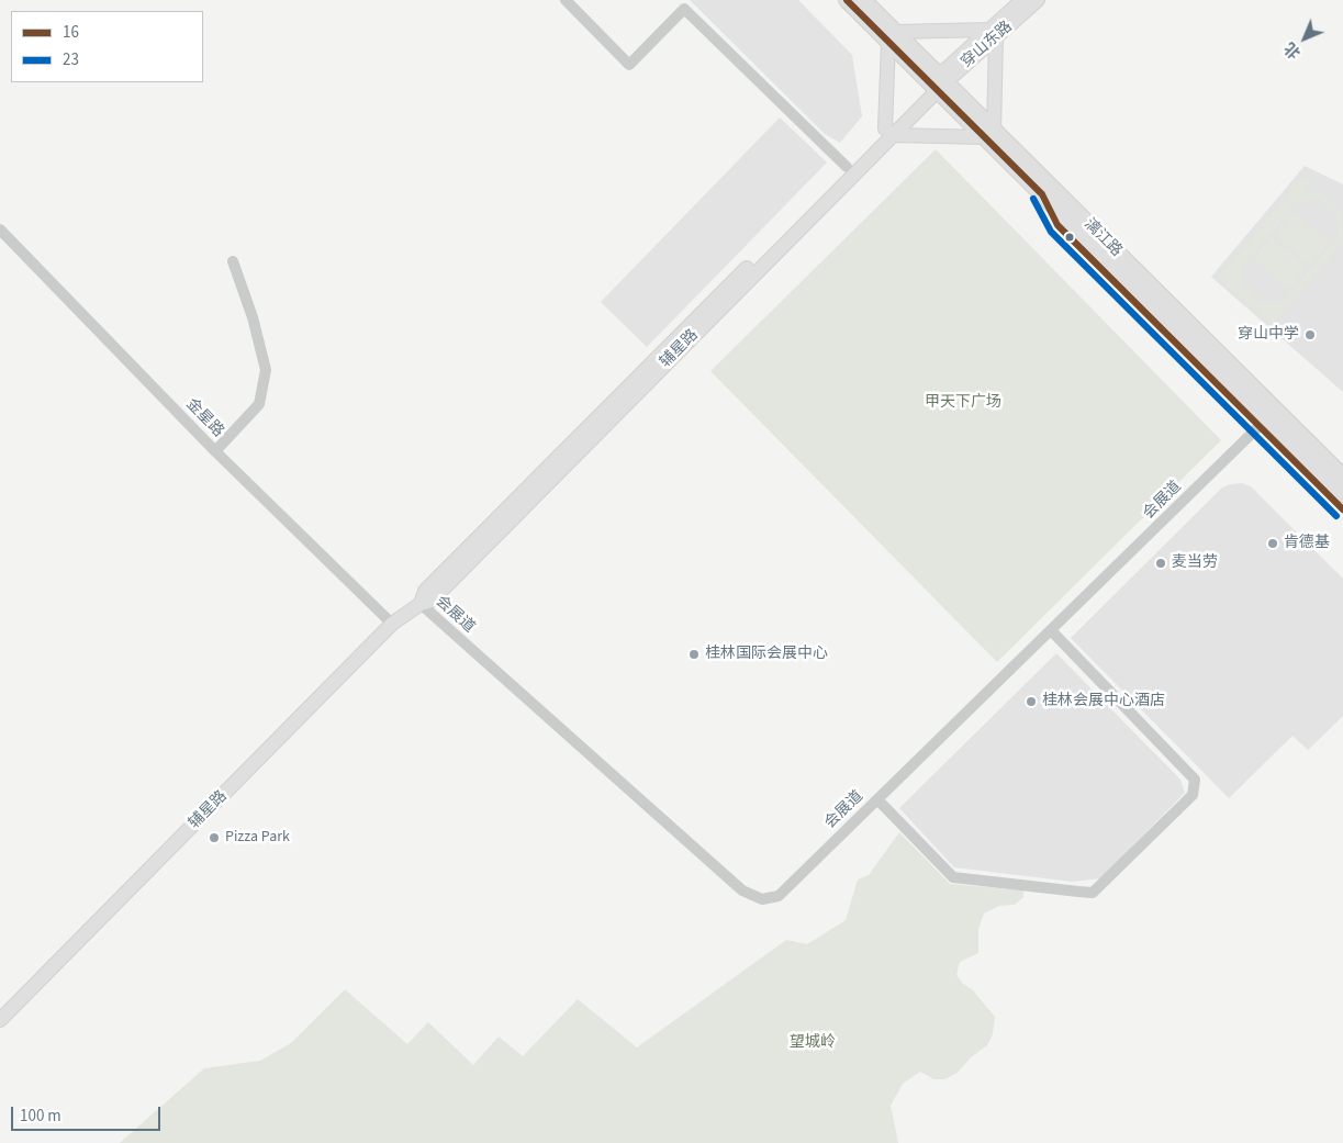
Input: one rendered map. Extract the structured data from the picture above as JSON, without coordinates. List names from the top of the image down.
{
  "streets": {
    "highway": ["漓江路"],
    "main road": ["穿山东路", "辅星路"],
    "street": ["金星路", "会展道"]
  },
  "crossings": [
    ["穿山东路", "漓江路"],
    ["穿山东路", "辅星路"],
    ["漓江路", "辅星路"],
    ["漓江路", "会展道"],
    ["辅星路", "金星路"],
    ["辅星路", "会展道"]
  ],
  "parks": ["甲天下广场", "望城岭"],
  "places": [
    "穿山中学",
    "肯德基",
    "麦当劳",
    "桂林国际会展中心",
    "桂林会展中心酒店",
    "Pizza Park"
  ],
  "lines": ["transit line 16", "transit line 23"],
  "legend": ["16", "23"],
  "scale_bar": "100 m",
  "north": "bottom left"
}
